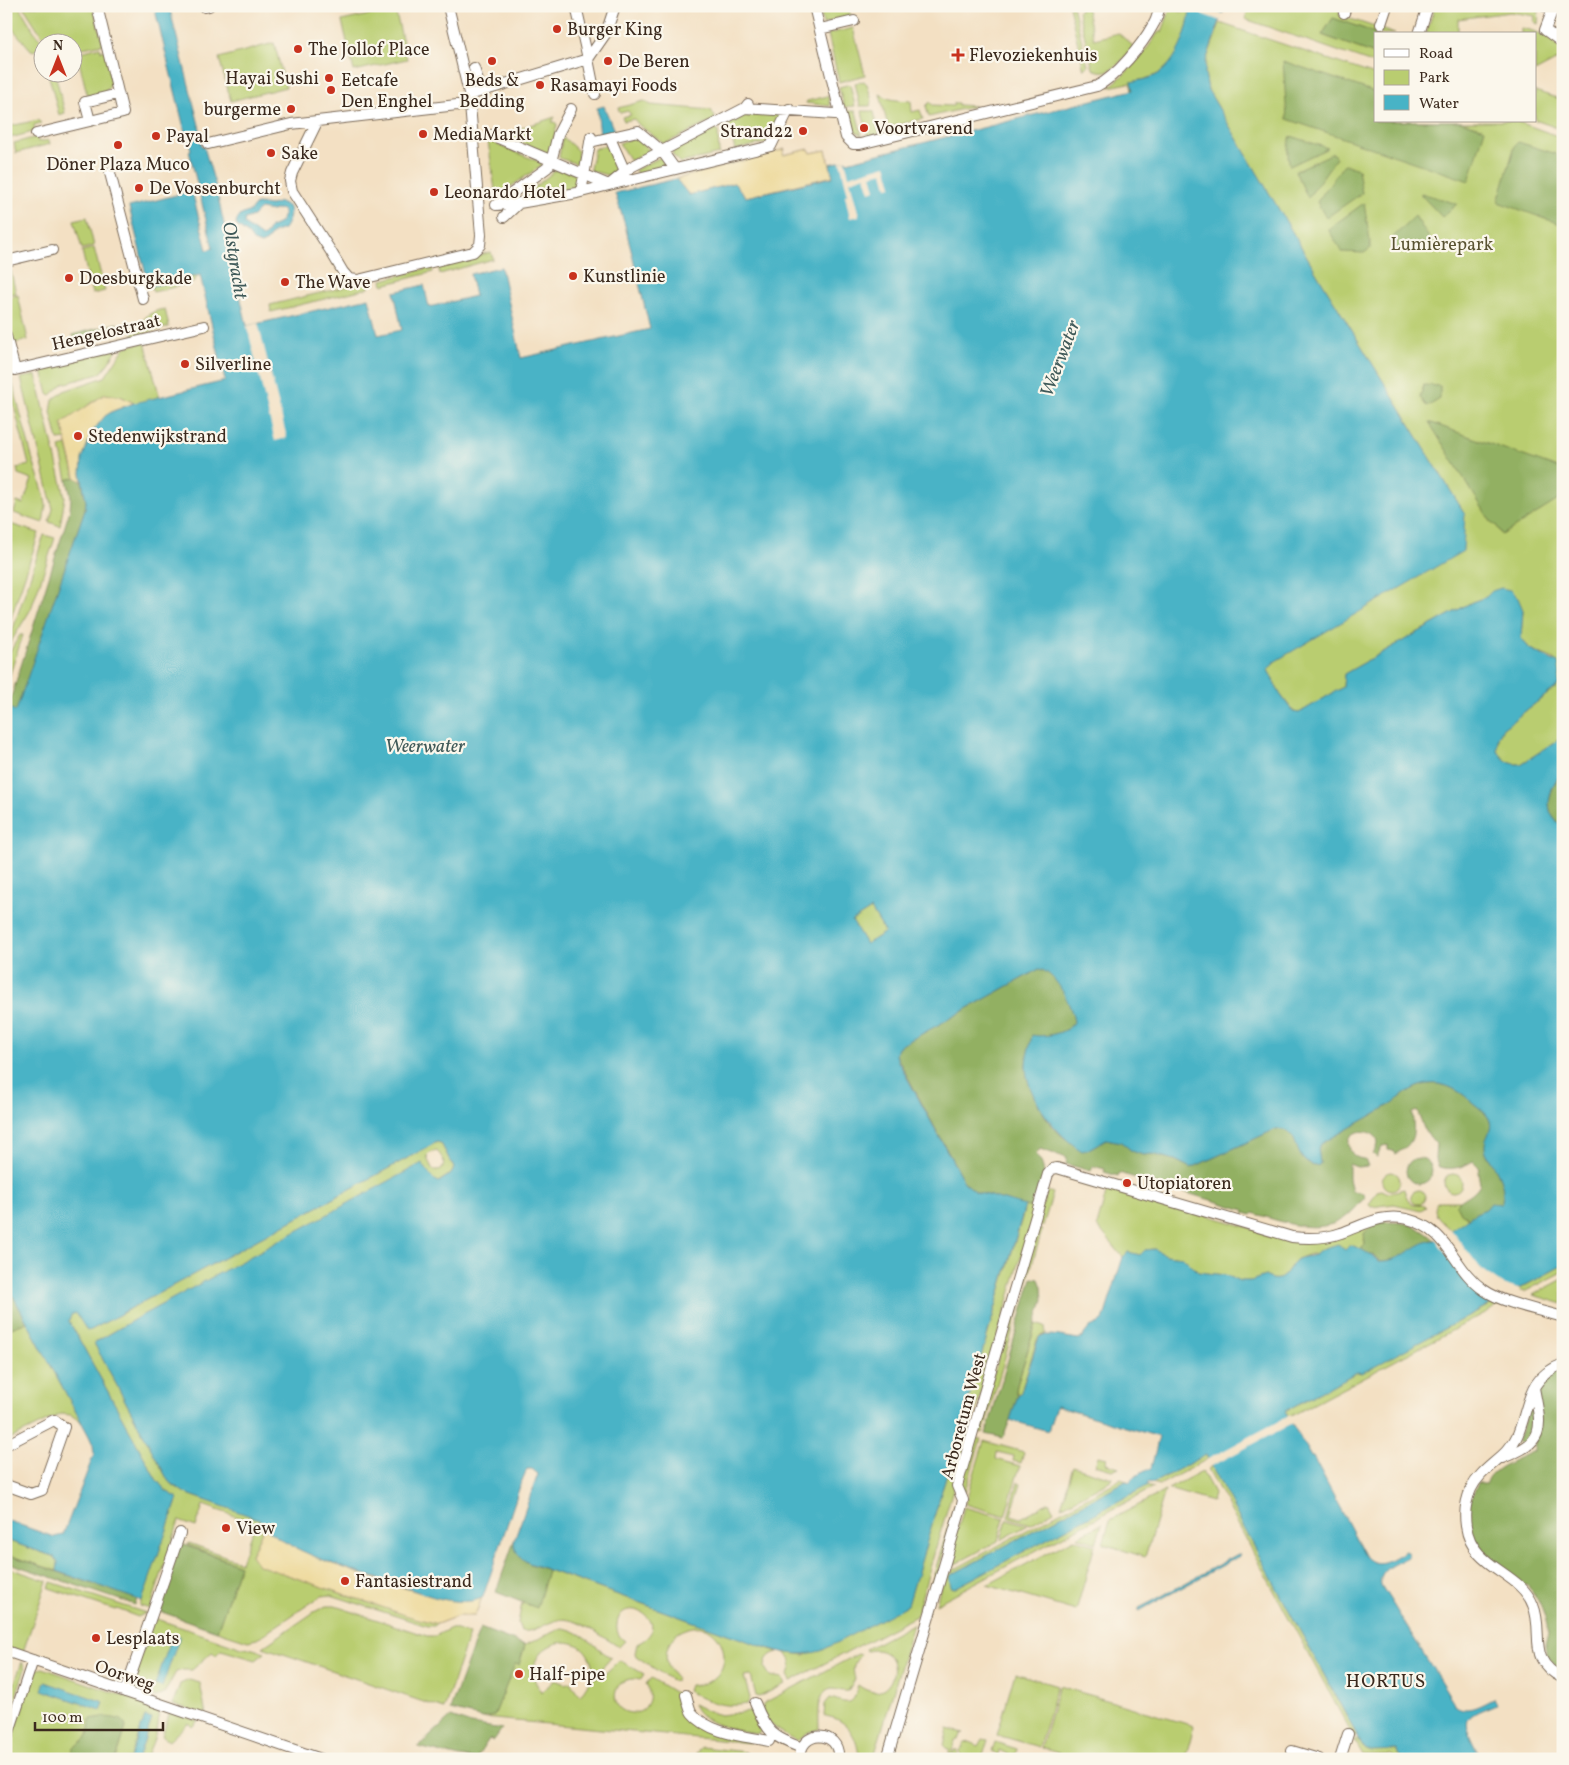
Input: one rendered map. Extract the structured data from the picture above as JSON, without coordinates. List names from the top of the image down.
{
  "streets": {
    "street": ["Hengelostraat", "Arboretum West", "Oorweg"]
  },
  "districts": ["HORTUS"],
  "water": ["Olstgracht", "Weerwater"],
  "parks": ["Lumièrepark"],
  "places": {
    "other": [
      "Burger King",
      "The Jollof Place",
      "Beds & Bedding",
      "De Beren",
      "Hayai Sushi",
      "Rasamayi Foods",
      "Eetcafe Den Enghel",
      "burgerme",
      "Voortvarend",
      "Strand22",
      "MediaMarkt",
      "Payal",
      "Döner Plaza Muco",
      "Sake",
      "De Vossenburcht",
      "Leonardo Hotel",
      "Kunstlinie",
      "Doesburgkade",
      "The Wave",
      "Silverline",
      "Stedenwijkstrand",
      "Utopiatoren",
      "View",
      "Fantasiestrand",
      "Lesplaats",
      "Half-pipe"
    ],
    "health": ["Flevoziekenhuis"]
  },
  "legend": ["Road", "Park", "Water"],
  "scale_bar": "100 m",
  "north": "top"
}
